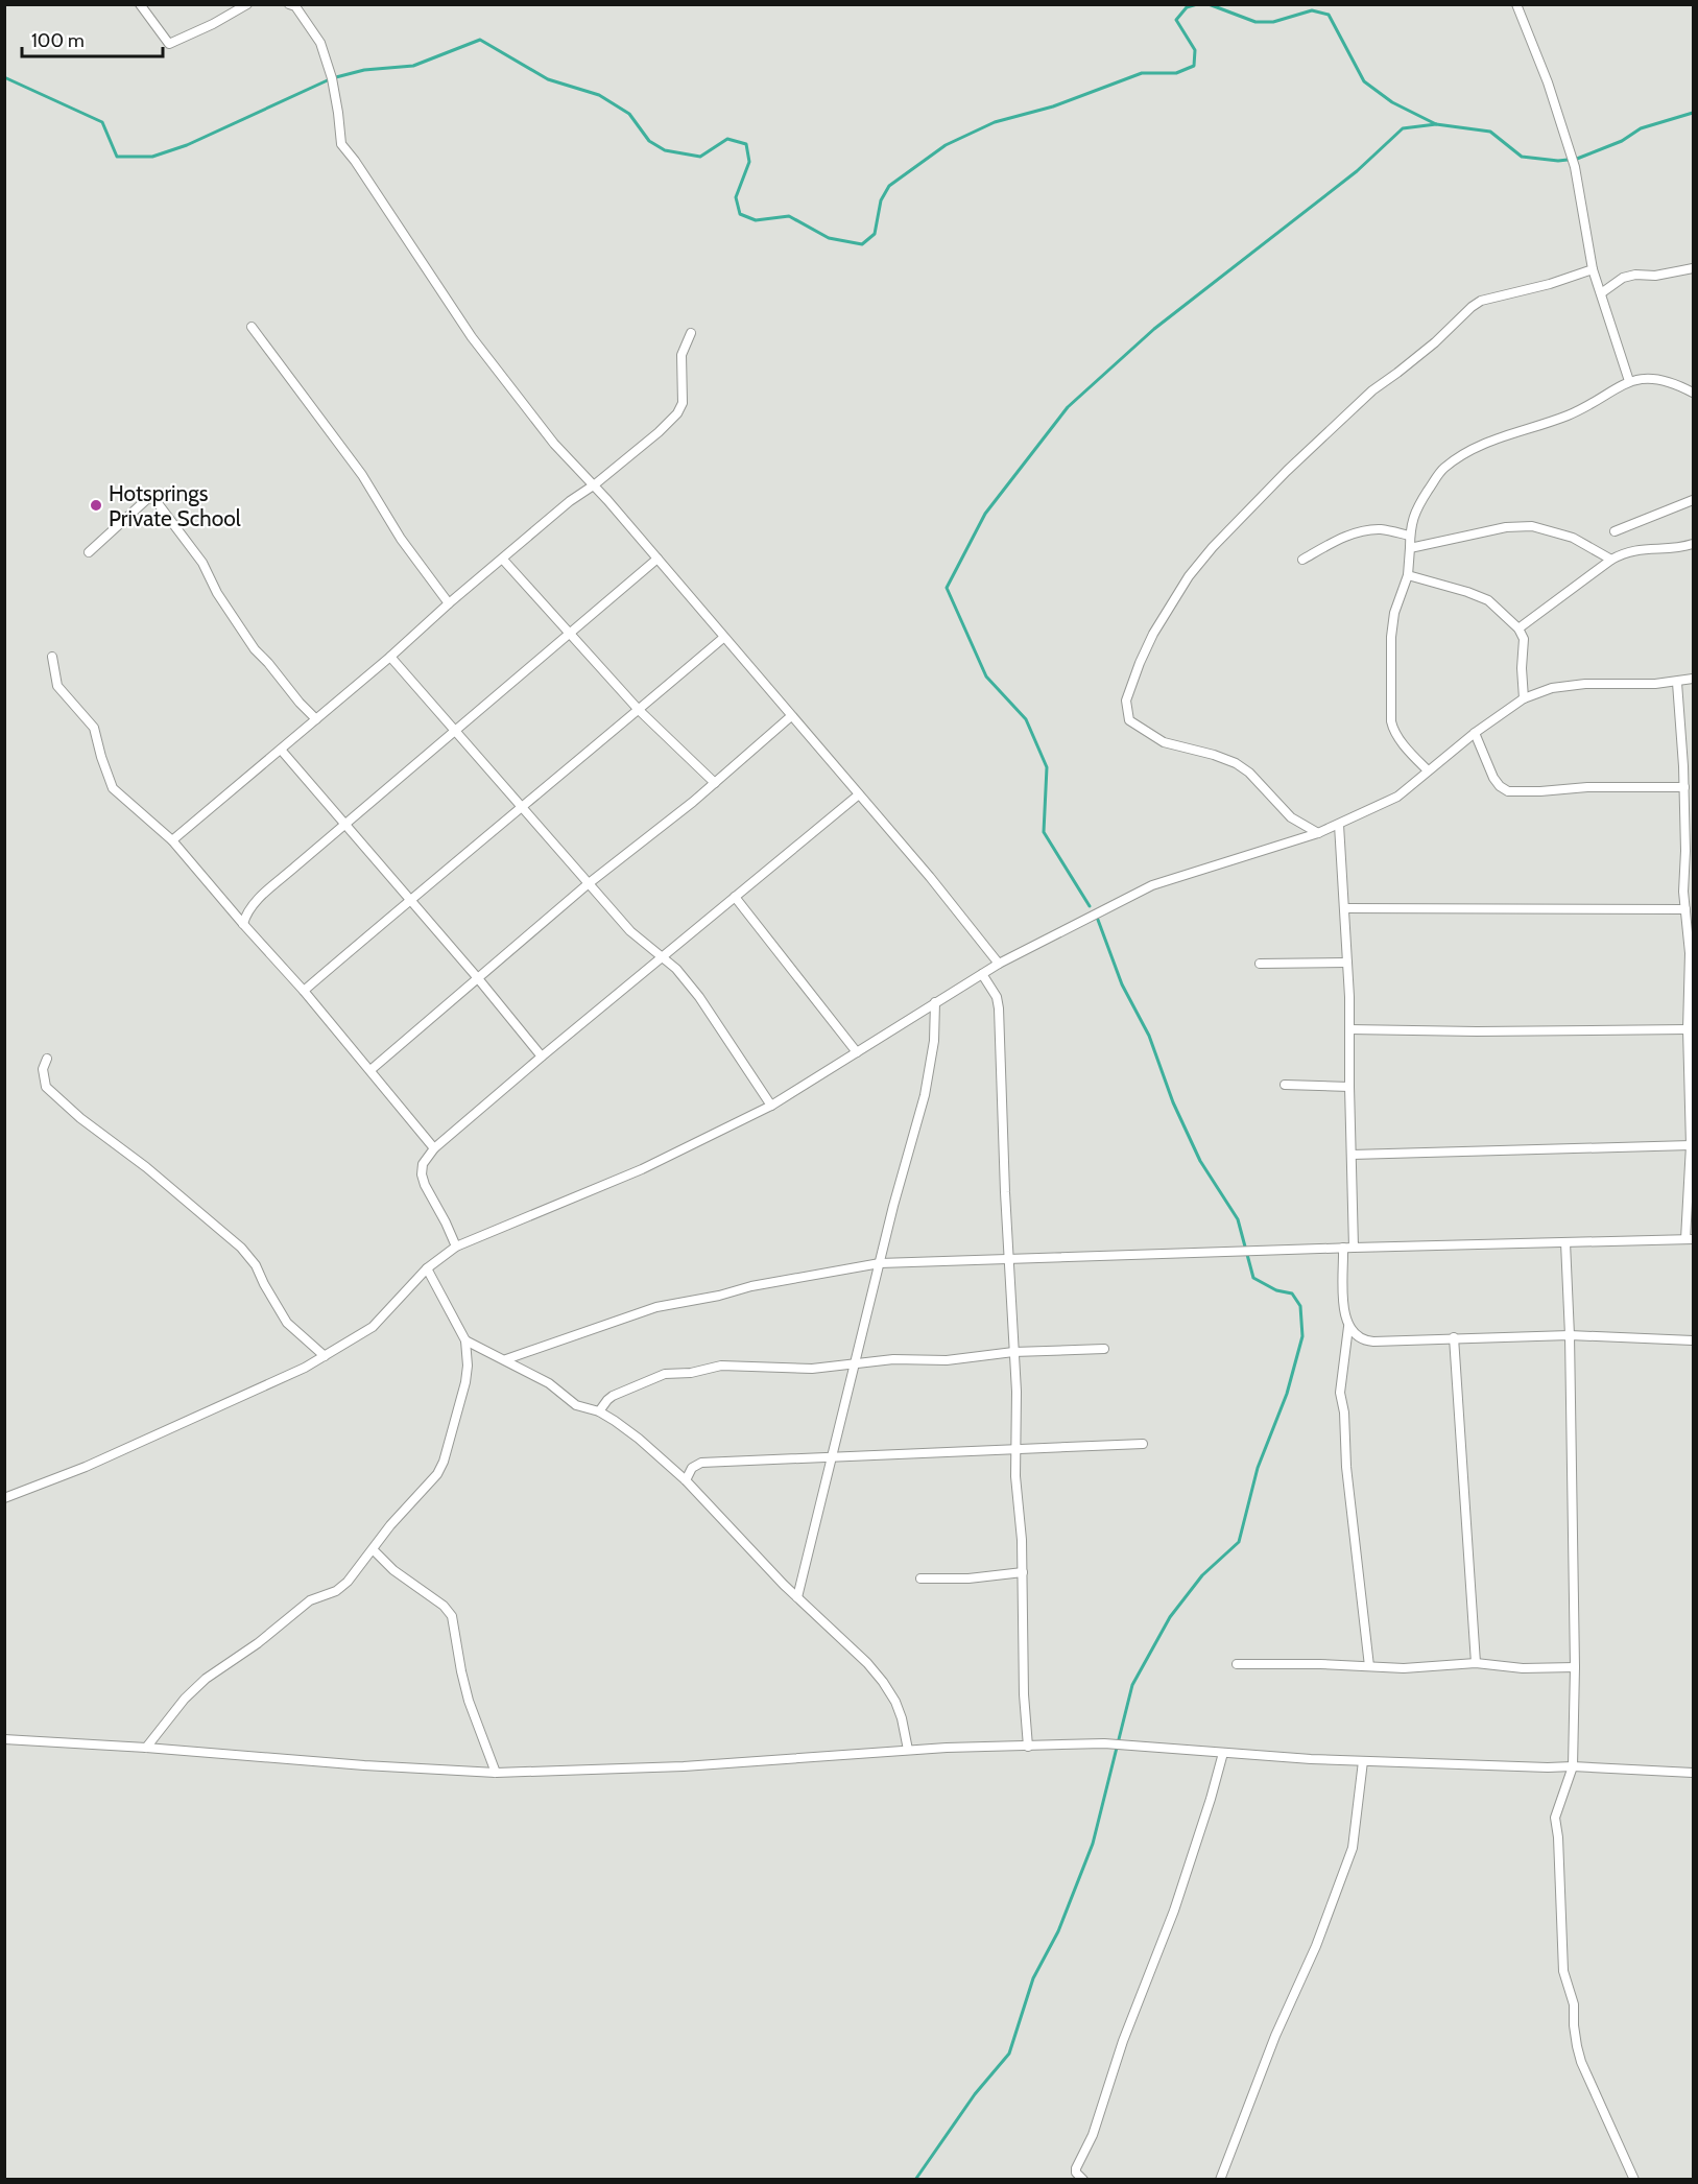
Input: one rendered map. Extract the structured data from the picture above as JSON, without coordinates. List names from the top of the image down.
{
  "places": ["Hotsprings Private School"],
  "scale_bar": "100 m"
}
